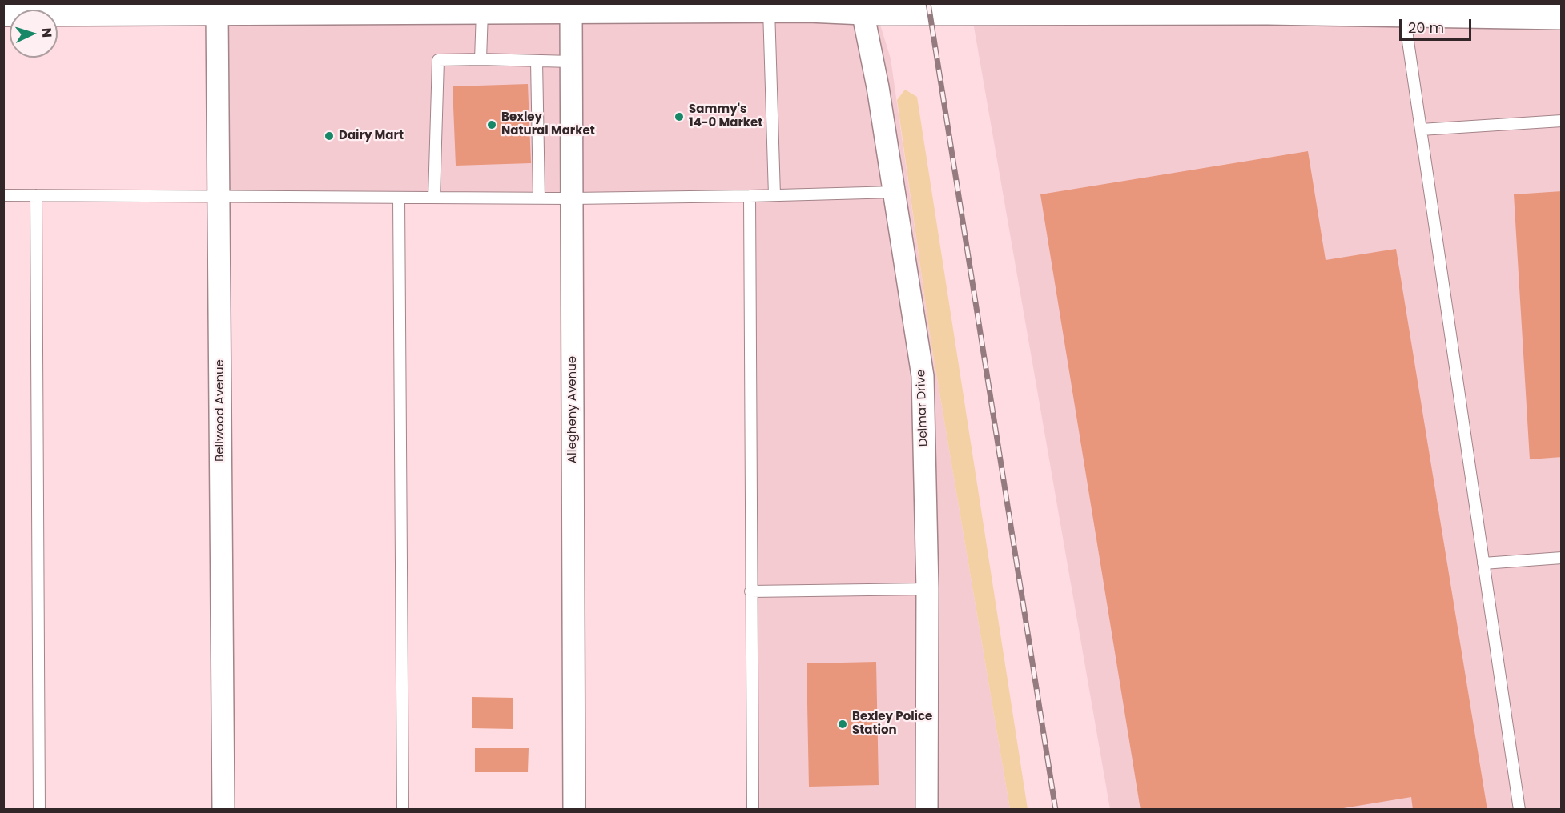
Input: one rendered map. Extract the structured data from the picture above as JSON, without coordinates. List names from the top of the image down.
{
  "streets": {
    "street": ["Delmar Drive", "Allegheny Avenue", "Bellwood Avenue"]
  },
  "places": [
    "Sammy's 14-0 Market",
    "Bexley Natural Market",
    "Dairy Mart",
    "Bexley Police Station"
  ],
  "scale_bar": "20 m",
  "north": "right"
}
